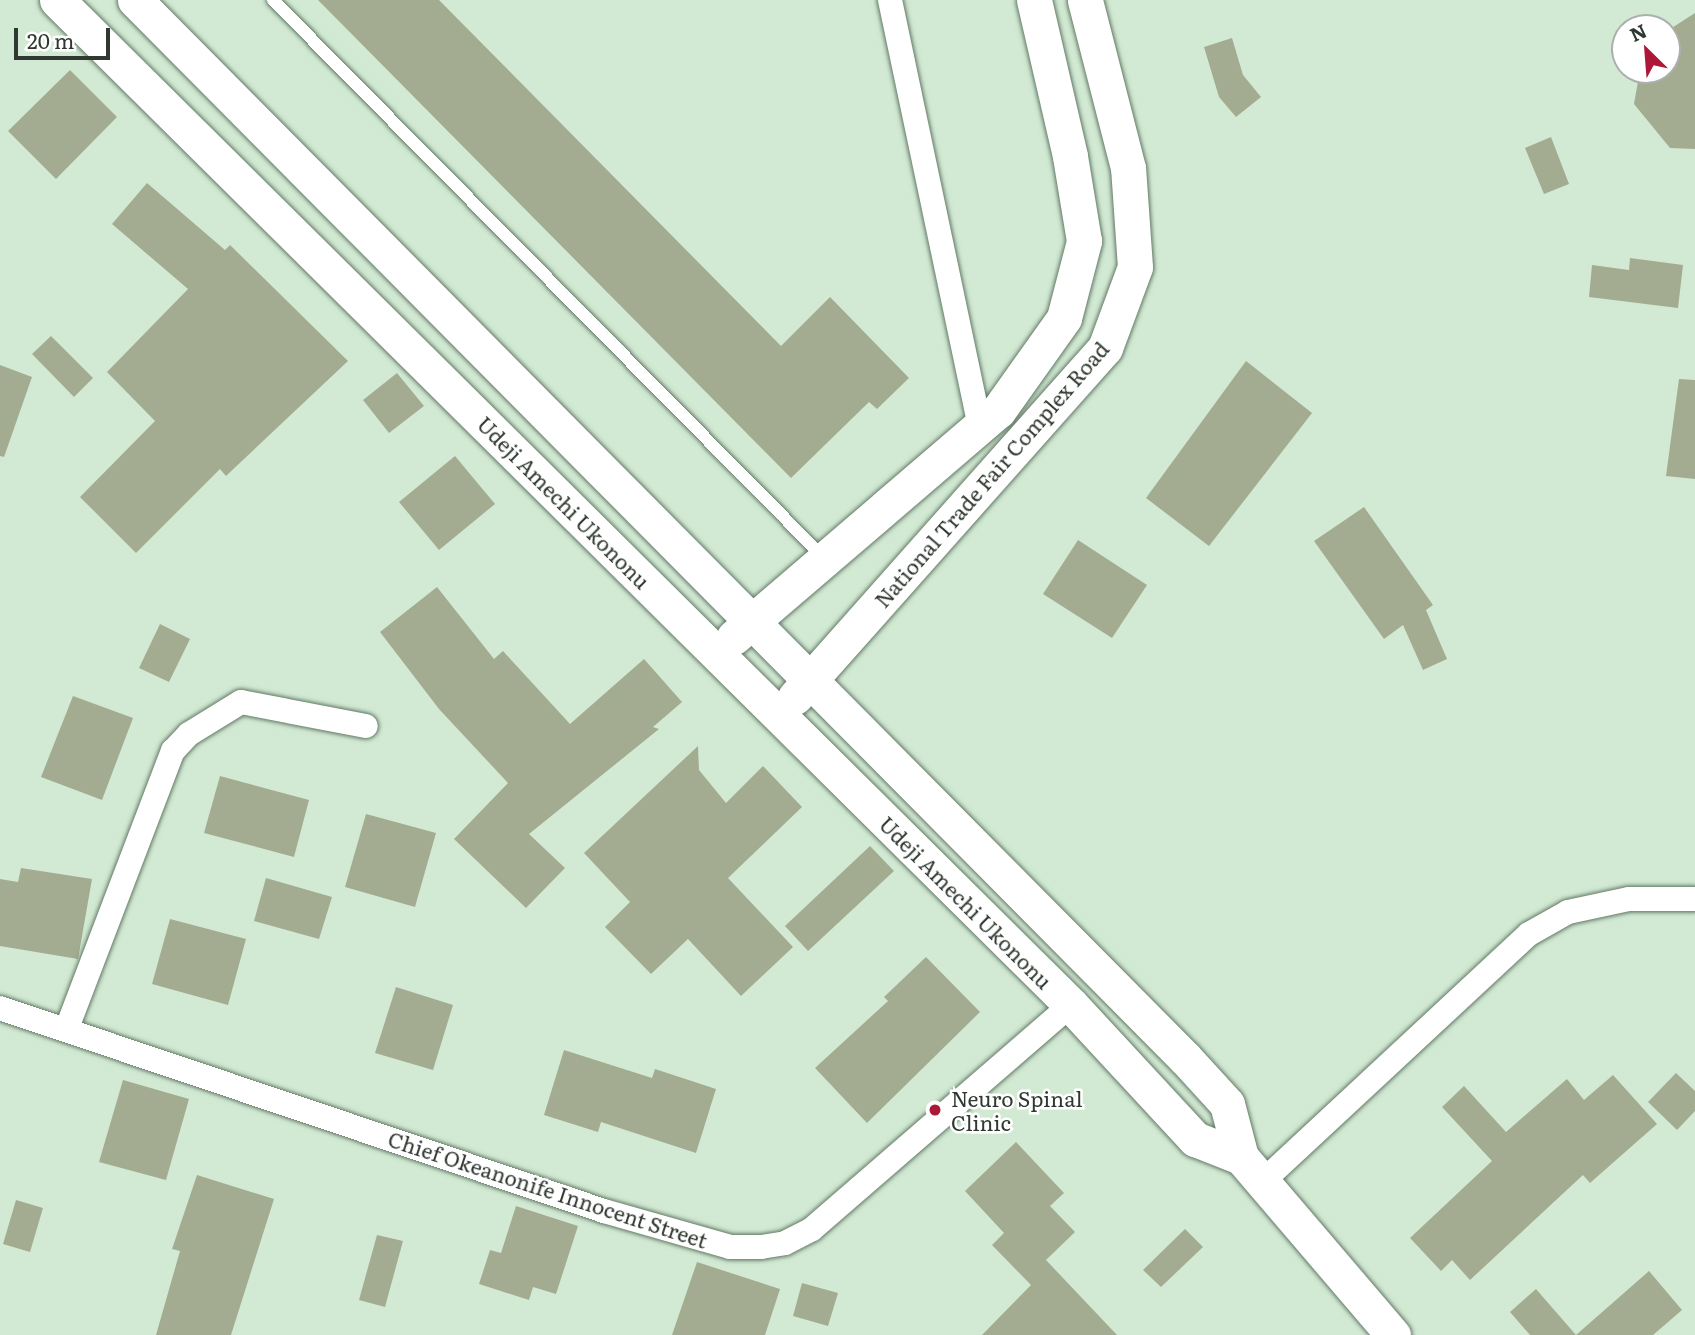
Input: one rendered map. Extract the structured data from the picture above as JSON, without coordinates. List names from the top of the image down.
{
  "streets": {
    "main road": ["National Trade Fair Complex Road", "Udeji Amechi Ukononu"],
    "street": ["Chief Okeanonife Innocent Street"]
  },
  "crossings": [
    ["National Trade Fair Complex Road", "Udeji Amechi Ukononu"],
    ["Udeji Amechi Ukononu", "Chief Okeanonife Innocent Street"]
  ],
  "places": ["Neuro Spinal Clinic"],
  "scale_bar": "20 m",
  "north": "top left"
}
